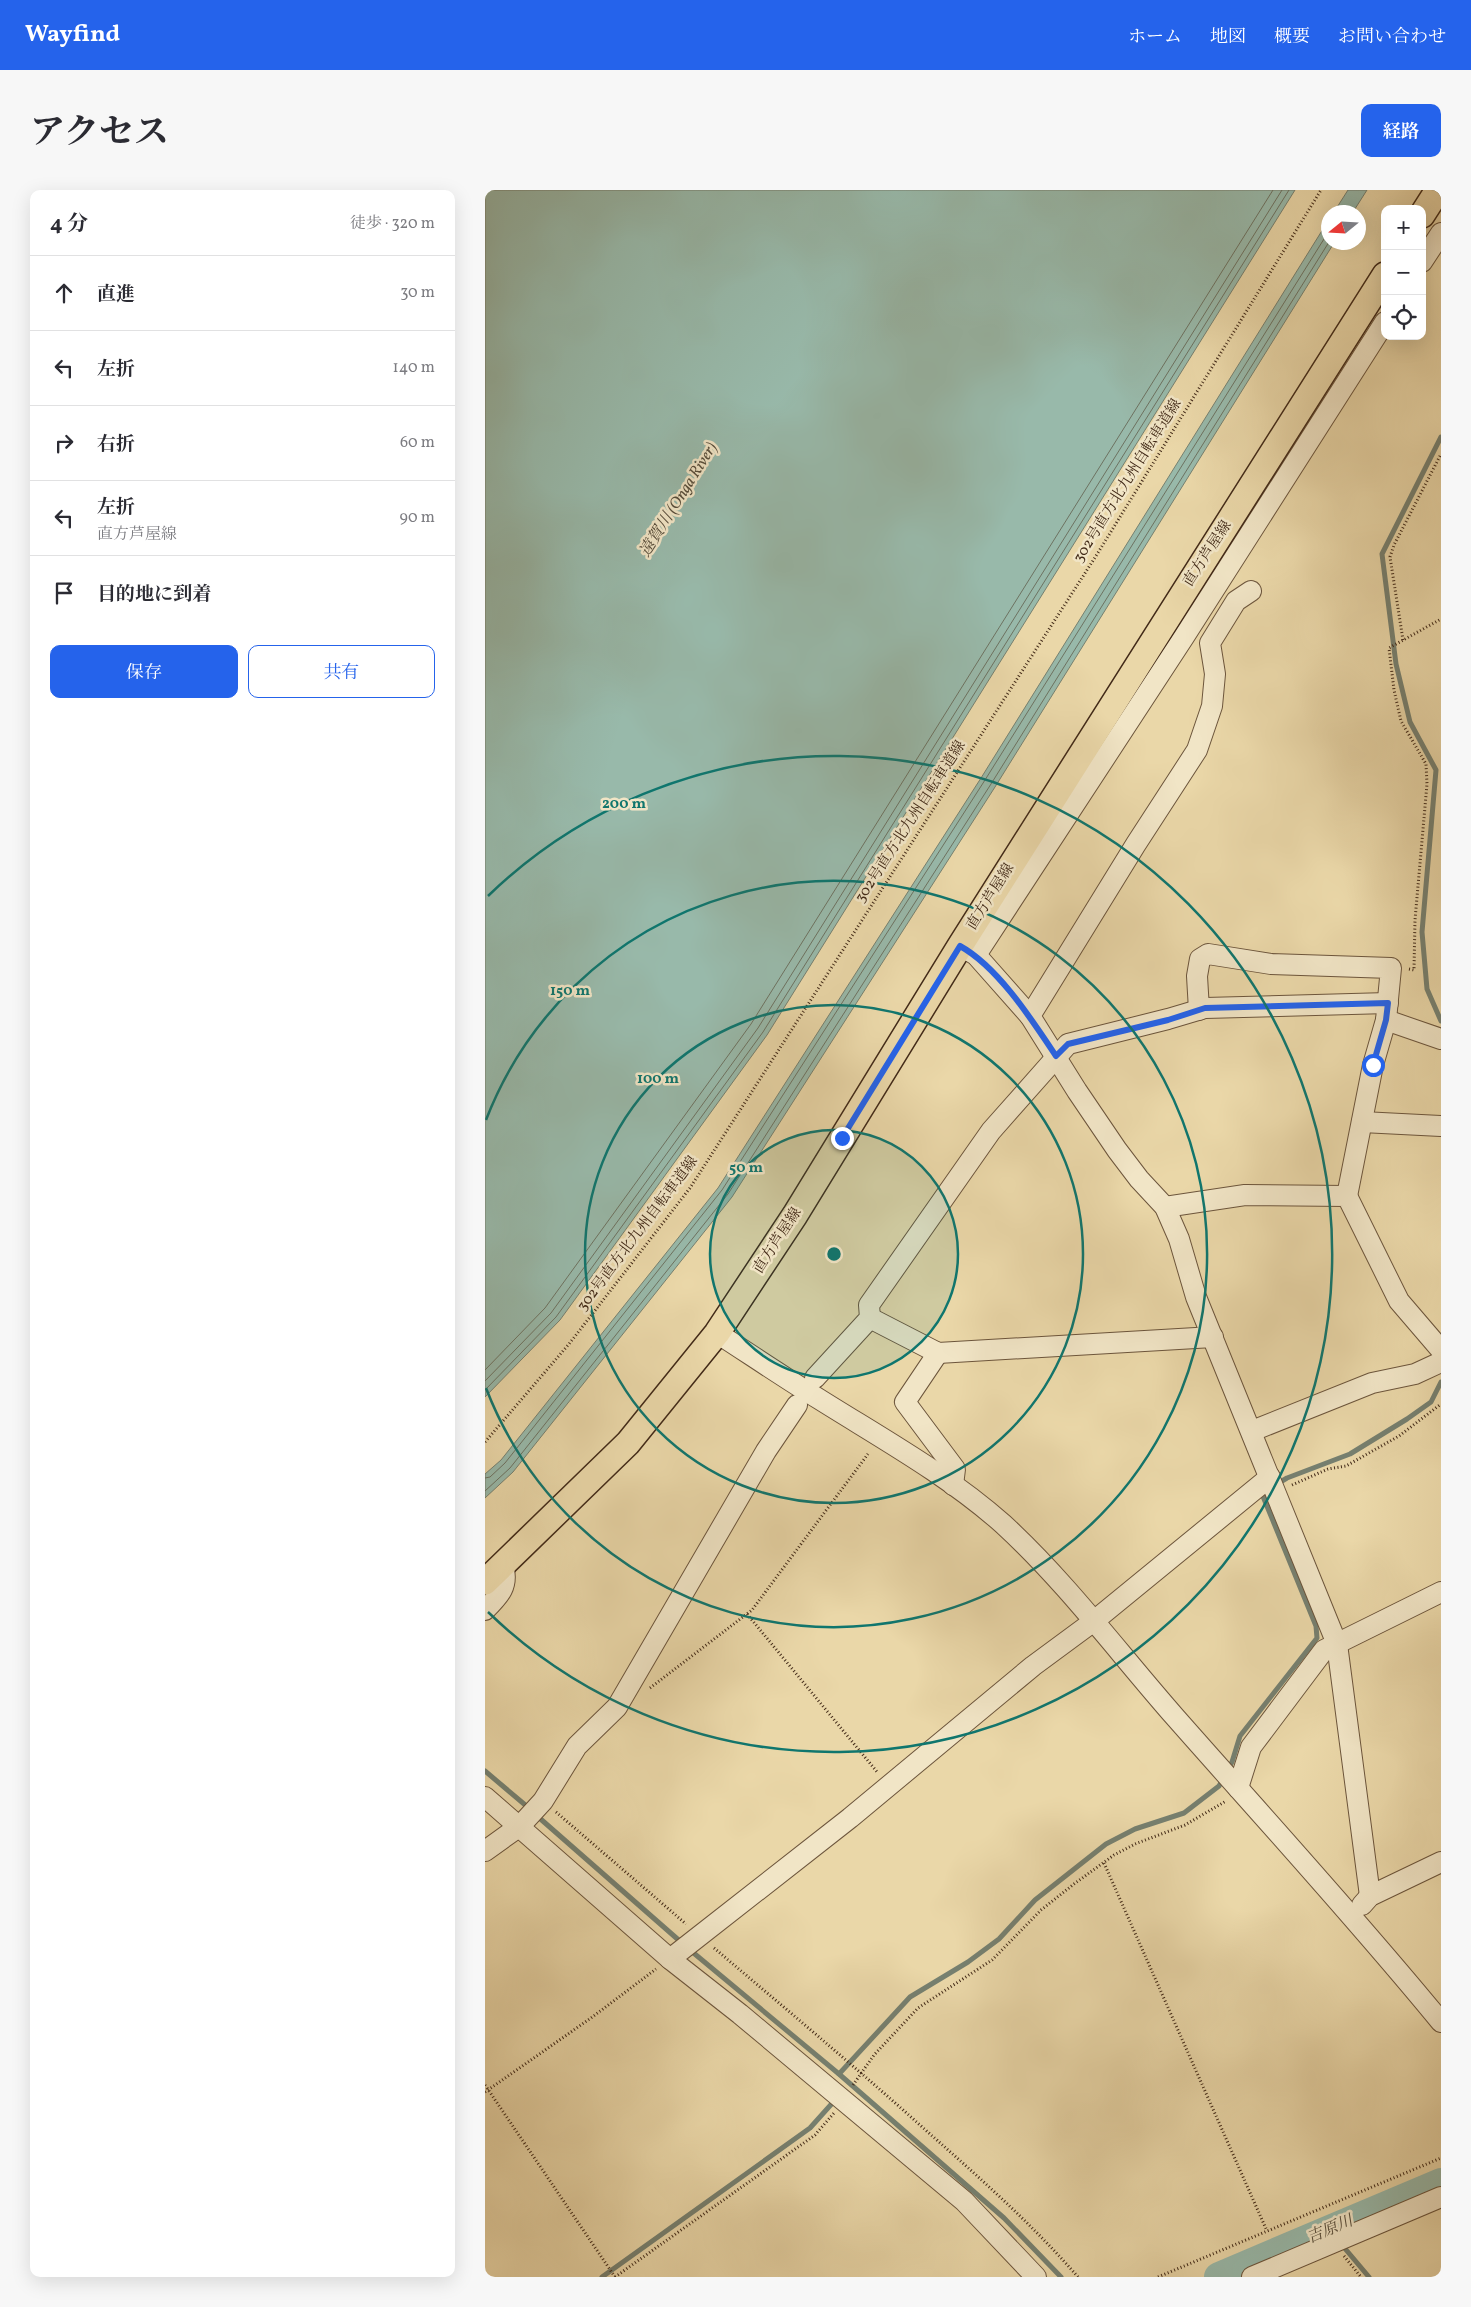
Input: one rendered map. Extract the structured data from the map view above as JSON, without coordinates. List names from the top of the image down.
{
  "streets": {
    "main road": ["直方芦屋線"],
    "path": ["302号直方北九州自転車道線"]
  },
  "water": ["遠賀川 (Onga River)", "吉原川"],
  "north": "left",
  "page": {
    "header": "Wayfind",
    "nav": [
      "ホーム",
      "地図",
      "概要",
      "お問い合わせ"
    ],
    "title": "アクセス",
    "buttons": [
      "経路",
      ["保存", "共有"]
    ],
    "heading": ["4 分", "徒歩 · 320 m"],
    "map_buttons": ["+", "−"],
    "list": [
      ["直進", "30 m"],
      ["左折", "140 m"],
      ["右折", "60 m"],
      ["左折", "直方芦屋線", "90 m"],
      "目的地に到着"
    ]
  },
  "rings": [
    "200 m",
    "150 m",
    "100 m",
    "50 m"
  ]
}
